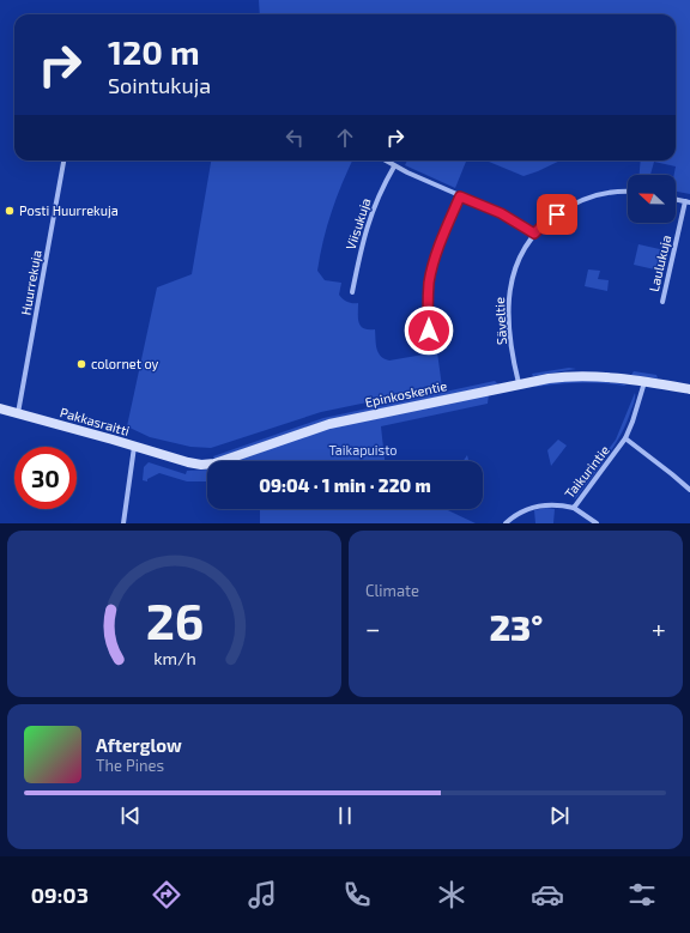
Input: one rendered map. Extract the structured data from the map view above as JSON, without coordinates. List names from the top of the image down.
{
  "streets": {
    "street": [
      "Viisukuja",
      "Laulukuja",
      "Huurrekuja",
      "Säveltie",
      "Epinkoskentie",
      "Pakkasraitti",
      "Taikurintie"
    ]
  },
  "crossings": [
    ["Huurrekuja", "Pakkasraitti"],
    ["Säveltie", "Epinkoskentie"],
    ["Epinkoskentie", "Pakkasraitti"],
    ["Epinkoskentie", "Taikurintie"]
  ],
  "parks": ["Taikapuisto"],
  "places": ["Posti Huurrekuja", "colornet oy"],
  "north": "left",
  "page": {
    "turn": ["120 m", "Sointukuja"],
    "limit": "30",
    "trip": "09:04 · 1 min · 220 m",
    "tile": "Climate",
    "heat": ["−", "23°", "+"],
    "song": ["Afterglow", "The Pines"],
    "tabs": "09:03",
    "gauge": ["26", "km/h"]
  }
}
